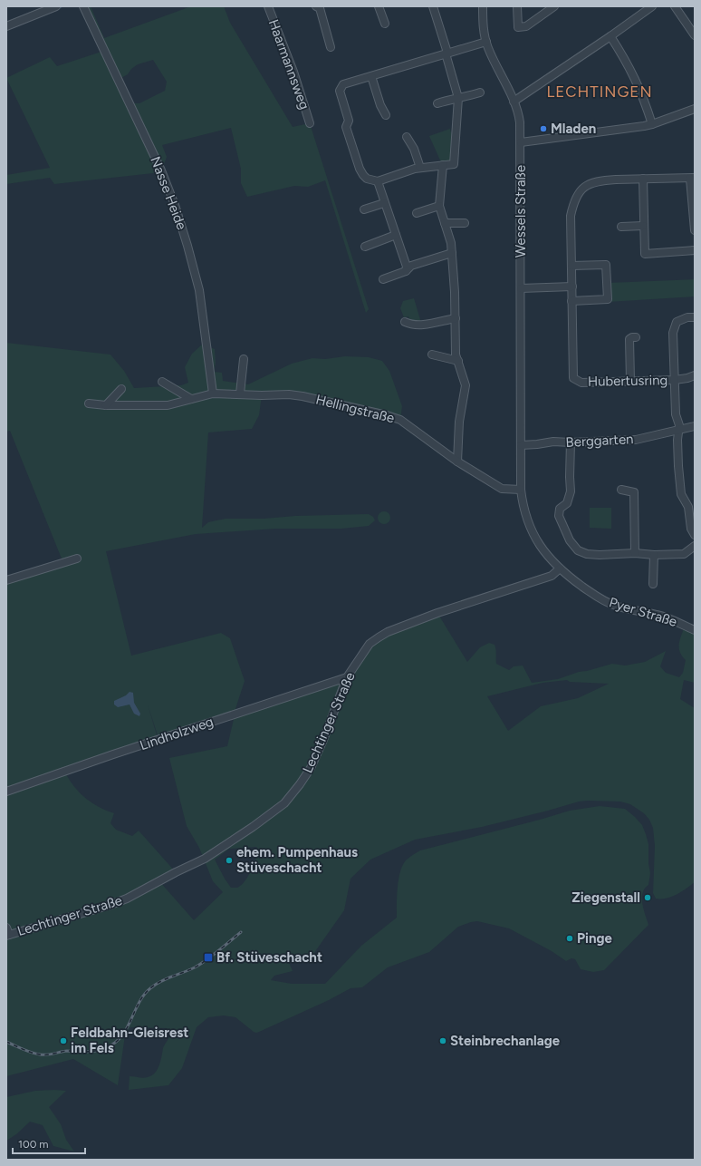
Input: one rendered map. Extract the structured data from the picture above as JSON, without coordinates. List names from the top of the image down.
{
  "streets": {
    "street": [
      "Haarmannsweg",
      "Nasse Heide",
      "Wessels Straße",
      "Hubertusring",
      "Hellingstraße",
      "Berggarten",
      "Pyer Straße",
      "Lechtinger Straße",
      "Lindholzweg"
    ]
  },
  "crossings": [
    ["Nasse Heide", "Hellingstraße"],
    ["Wessels Straße", "Hellingstraße"],
    ["Wessels Straße", "Berggarten"],
    ["Wessels Straße", "Pyer Straße"],
    ["Hellingstraße", "Pyer Straße"],
    ["Pyer Straße", "Lechtinger Straße"],
    ["Lechtinger Straße", "Lindholzweg"]
  ],
  "districts": ["LECHTINGEN"],
  "places": {
    "other": [
      "Mladen",
      "ehem. Pumpenhaus Stüveschacht",
      "Ziegenstall",
      "Pinge",
      "Feldbahn-Gleisrest im Fels",
      "Steinbrechanlage"
    ],
    "transit": ["Bf. Stüveschacht"]
  },
  "scale_bar": "100 m"
}
